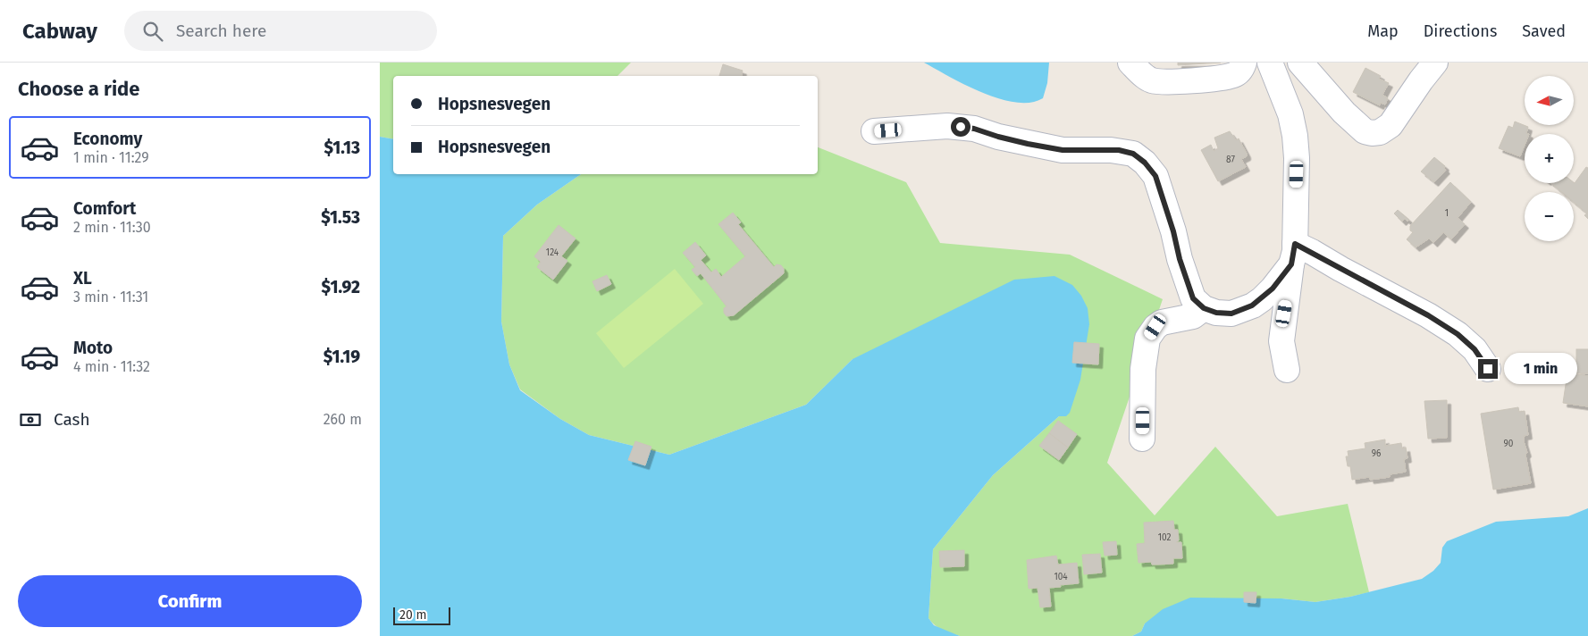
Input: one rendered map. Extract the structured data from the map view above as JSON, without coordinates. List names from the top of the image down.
{
  "house_numbers": [
    "87",
    "1",
    "124",
    "90",
    "96",
    "102",
    "104"
  ],
  "scale_bar": "20 m",
  "north": "left",
  "page": {
    "header": "Cabway",
    "search": "Search here",
    "nav": ["Map", "Directions", "Saved"],
    "heading": "Choose a ride",
    "map_buttons": ["+", "−"],
    "banner": ["Hopsnesvegen", "Hopsnesvegen"],
    "list": [
      {
        "name": "Economy",
        "note": "1 min · 11:29",
        "value": "$1.13"
      },
      {
        "name": "Comfort",
        "note": "2 min · 11:30",
        "value": "$1.53"
      },
      {
        "name": "XL",
        "note": "3 min · 11:31",
        "value": "$1.92"
      },
      {
        "name": "Moto",
        "note": "4 min · 11:32",
        "value": "$1.19"
      }
    ],
    "bubble": "1 min",
    "pay": ["Cash", "260 m"],
    "buttons": "Confirm",
    "scale": "20 m"
  }
}
